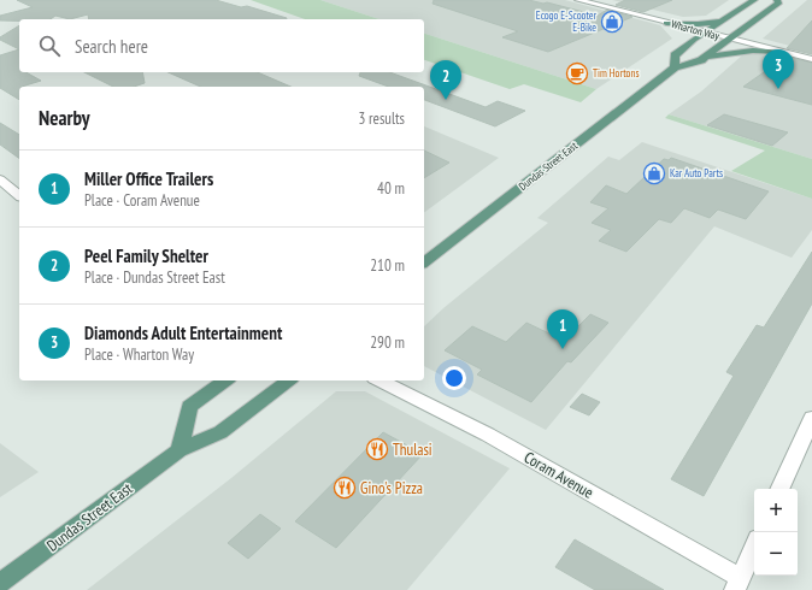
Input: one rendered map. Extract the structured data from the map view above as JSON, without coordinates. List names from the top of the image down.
{
  "streets": {
    "main road": ["Dundas Street East"],
    "street": ["Wharton Way", "Coram Avenue"]
  },
  "crossings": [
    ["Wharton Way", "Dundas Street East"]
  ],
  "places": {
    "shop": ["Ecogo E-Scooter E-Bike", "Kar Auto Parts"],
    "cafe": ["Tim Hortons"],
    "restaurant": ["Thulasi", "Gino's Pizza"]
  },
  "page": {
    "search": "Search here",
    "pins": ["3", "2", "1"],
    "heading": ["Nearby", "3 results"],
    "list": [
      {
        "mark": "1",
        "name": "Miller Office Trailers",
        "note": "Place · Coram Avenue",
        "value": "40 m"
      },
      {
        "mark": "2",
        "name": "Peel Family Shelter",
        "note": "Place · Dundas Street East",
        "value": "210 m"
      },
      {
        "mark": "3",
        "name": "Diamonds Adult Entertainment",
        "note": "Place · Wharton Way",
        "value": "290 m"
      }
    ],
    "map_buttons": ["+", "−"]
  }
}
